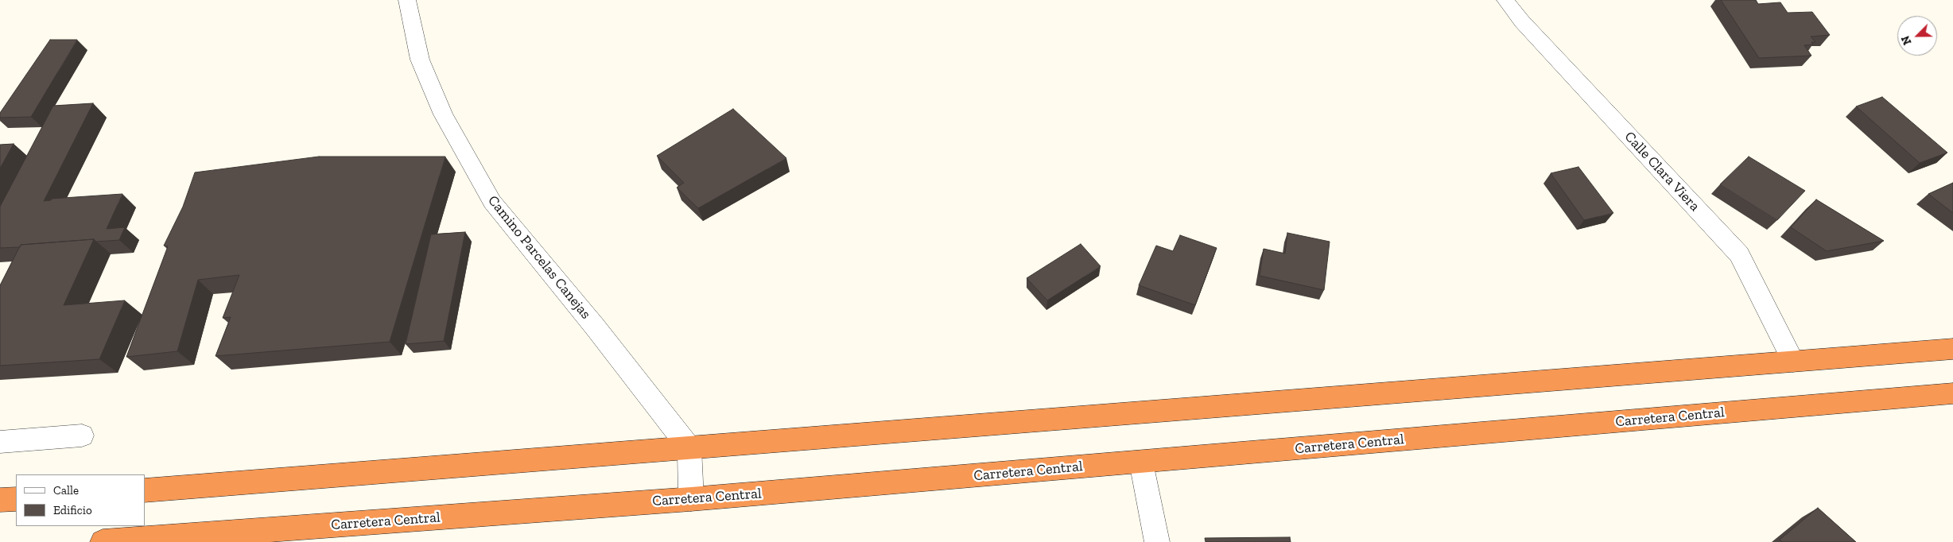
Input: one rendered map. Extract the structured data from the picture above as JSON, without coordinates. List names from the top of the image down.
{
  "streets": {
    "highway": ["Carretera Central"],
    "street": ["Calle Clara Viera", "Camino Parcelas Canejas"]
  },
  "legend": ["Calle", "Edificio"],
  "north": "bottom left"
}
